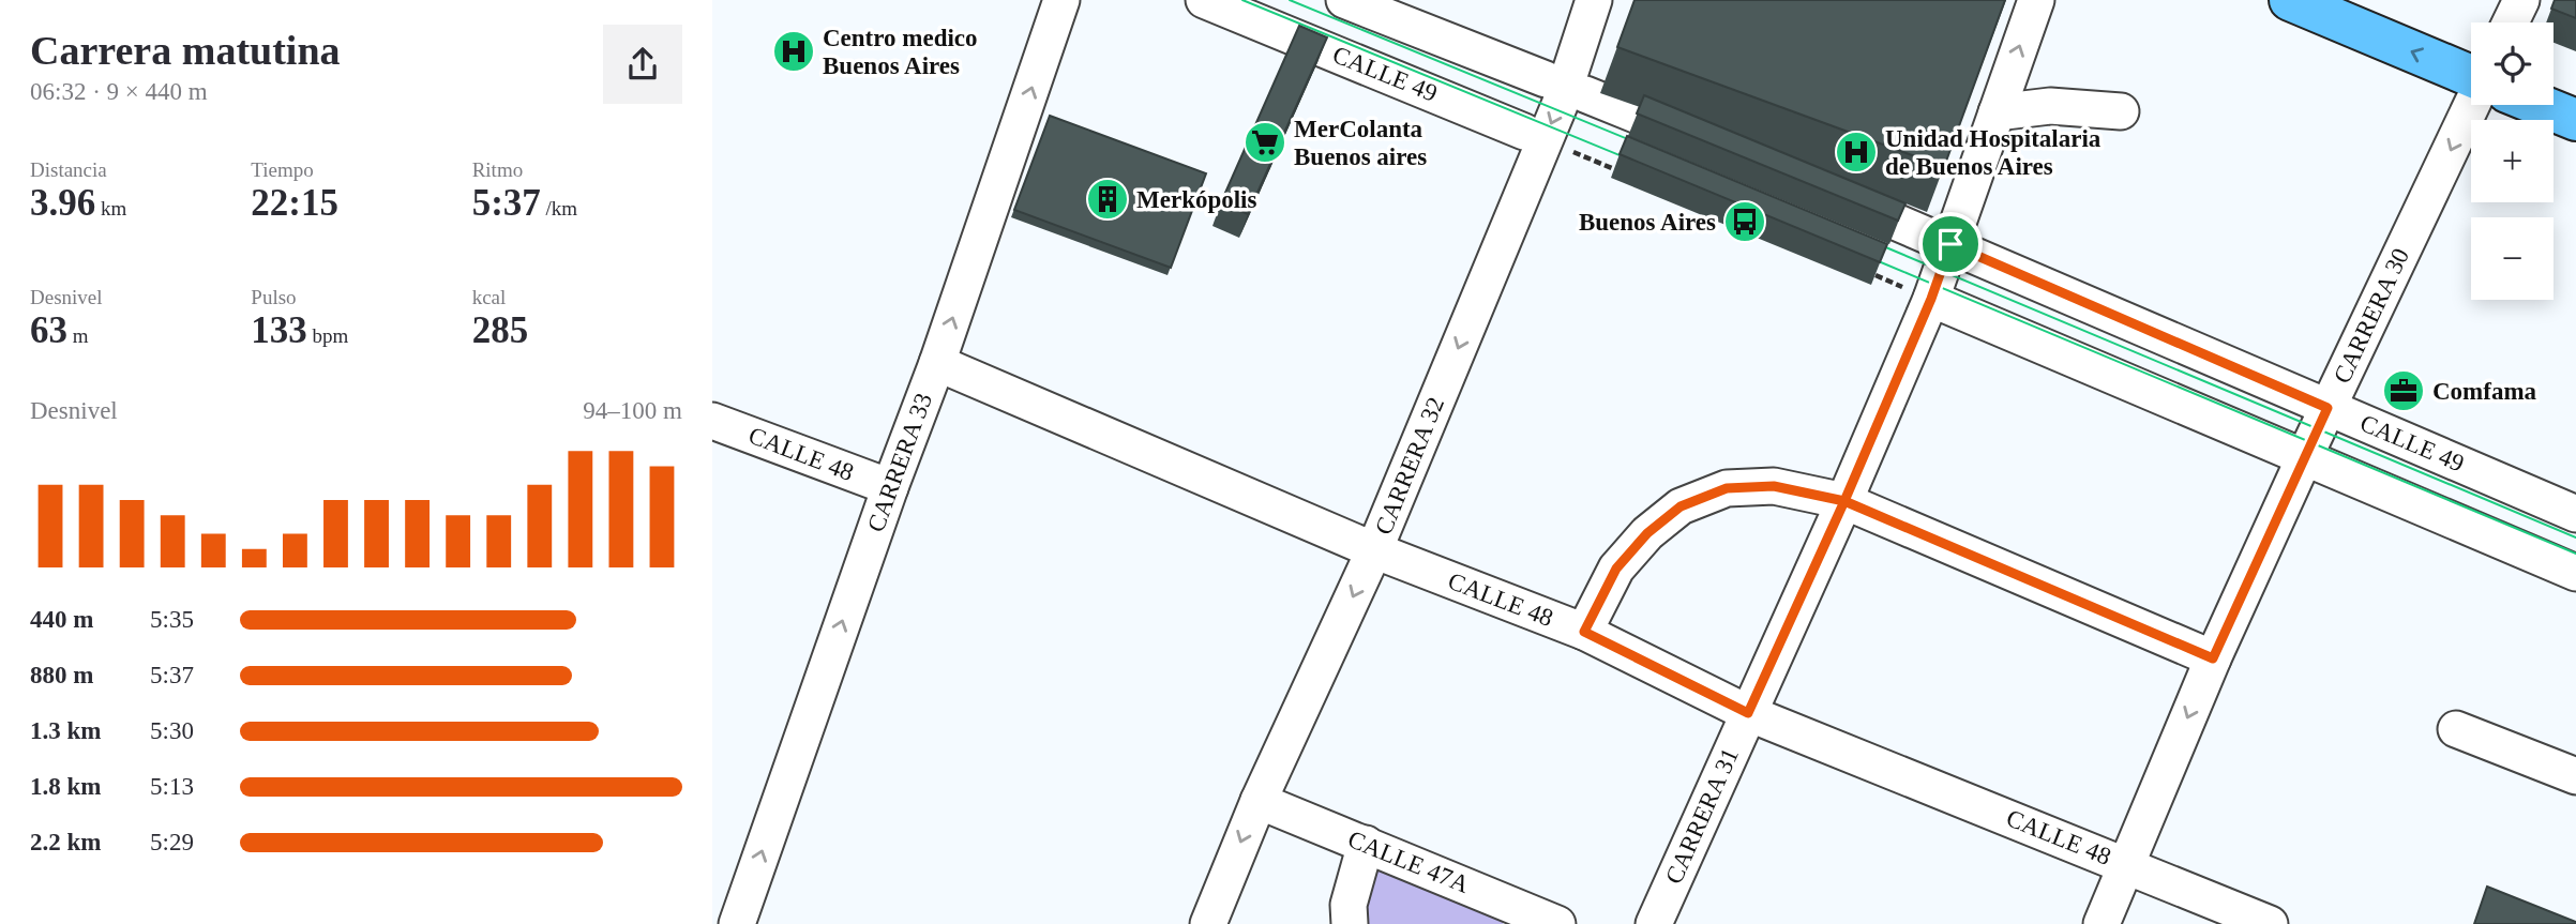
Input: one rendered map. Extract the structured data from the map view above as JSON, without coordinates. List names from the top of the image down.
{
  "streets": {
    "street": [
      "CALLE 49",
      "CARRERA 30",
      "CALLE 48",
      "CARRERA 33",
      "CARRERA 32",
      "CARRERA 31",
      "CALLE 47A"
    ]
  },
  "crossings": [
    ["CALLE 49", "CARRERA 30"],
    ["CALLE 49", "CARRERA 31"],
    ["CARRERA 30", "CALLE 48"],
    ["CALLE 48", "CARRERA 33"],
    ["CALLE 48", "CARRERA 32"],
    ["CALLE 48", "CARRERA 31"],
    ["CARRERA 32", "CALLE 47A"]
  ],
  "one_way": ["CARRERA 30", "CARRERA 33", "CARRERA 32"],
  "places": {
    "hospital": ["Centro medico Buenos Aires", "Unidad Hospitalaria de Buenos Aires"],
    "supermarket": ["MerColanta Buenos aires"],
    "building": ["Merkópolis"],
    "bus stop": ["Buenos Aires"],
    "office": ["Comfama"]
  },
  "page": {
    "heading": ["Carrera matutina", "06:32 · 9 × 440 m"],
    "map_buttons": ["+", "−"],
    "stats": [
      ["Distancia", "3.96 km"],
      ["Tiempo", "22:15"],
      ["Ritmo", "5:37 /km"],
      ["Desnivel", "63 m"],
      ["Pulso", "133 bpm"],
      ["kcal", "285"]
    ],
    "chart": ["Desnivel", "94–100 m"],
    "list": [
      {
        "name": "440 m",
        "note": "5:35"
      },
      {
        "name": "880 m",
        "note": "5:37"
      },
      {
        "name": "1.3 km",
        "note": "5:30"
      },
      {
        "name": "1.8 km",
        "note": "5:13"
      },
      {
        "name": "2.2 km",
        "note": "5:29"
      }
    ]
  }
}
